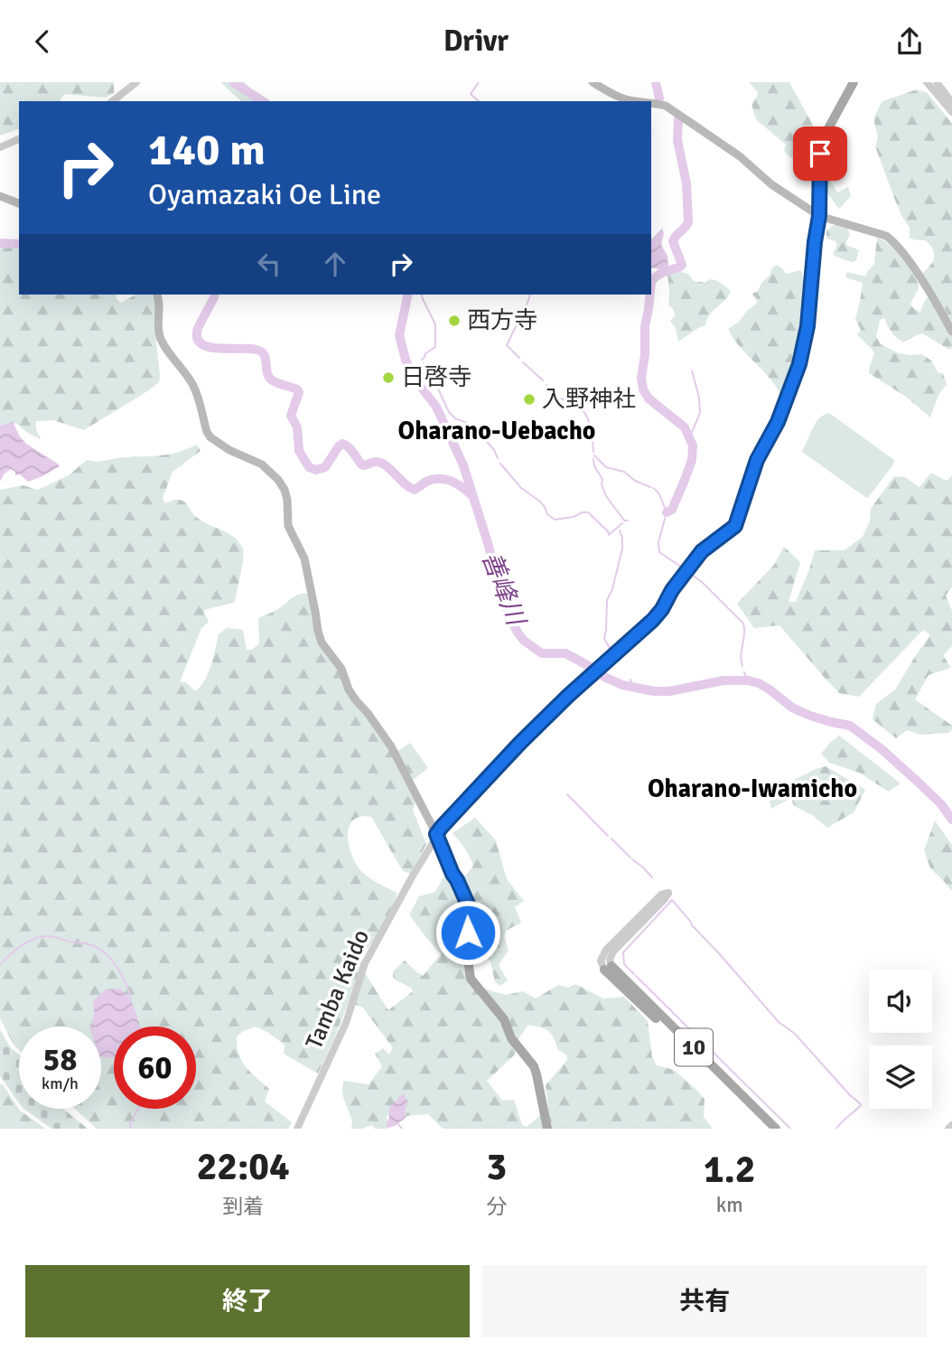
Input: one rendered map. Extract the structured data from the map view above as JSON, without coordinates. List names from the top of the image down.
{
  "streets": {
    "main road": ["10"],
    "street": ["Tamba Kaido"]
  },
  "districts": ["Oharano-Uebacho", "Oharano-Iwamicho"],
  "water": ["善峰川"],
  "places": ["西方寺", "日啓寺", "入野神社"],
  "page": {
    "header": "Drivr",
    "turn": ["140 m", "Oyamazaki Oe Line"],
    "speed": "58 km/h",
    "limit": "60",
    "eta": [
      "22:04",
      "到着",
      "3",
      "分",
      "1.2",
      "km"
    ],
    "buttons": ["終了", "共有"]
  }
}
